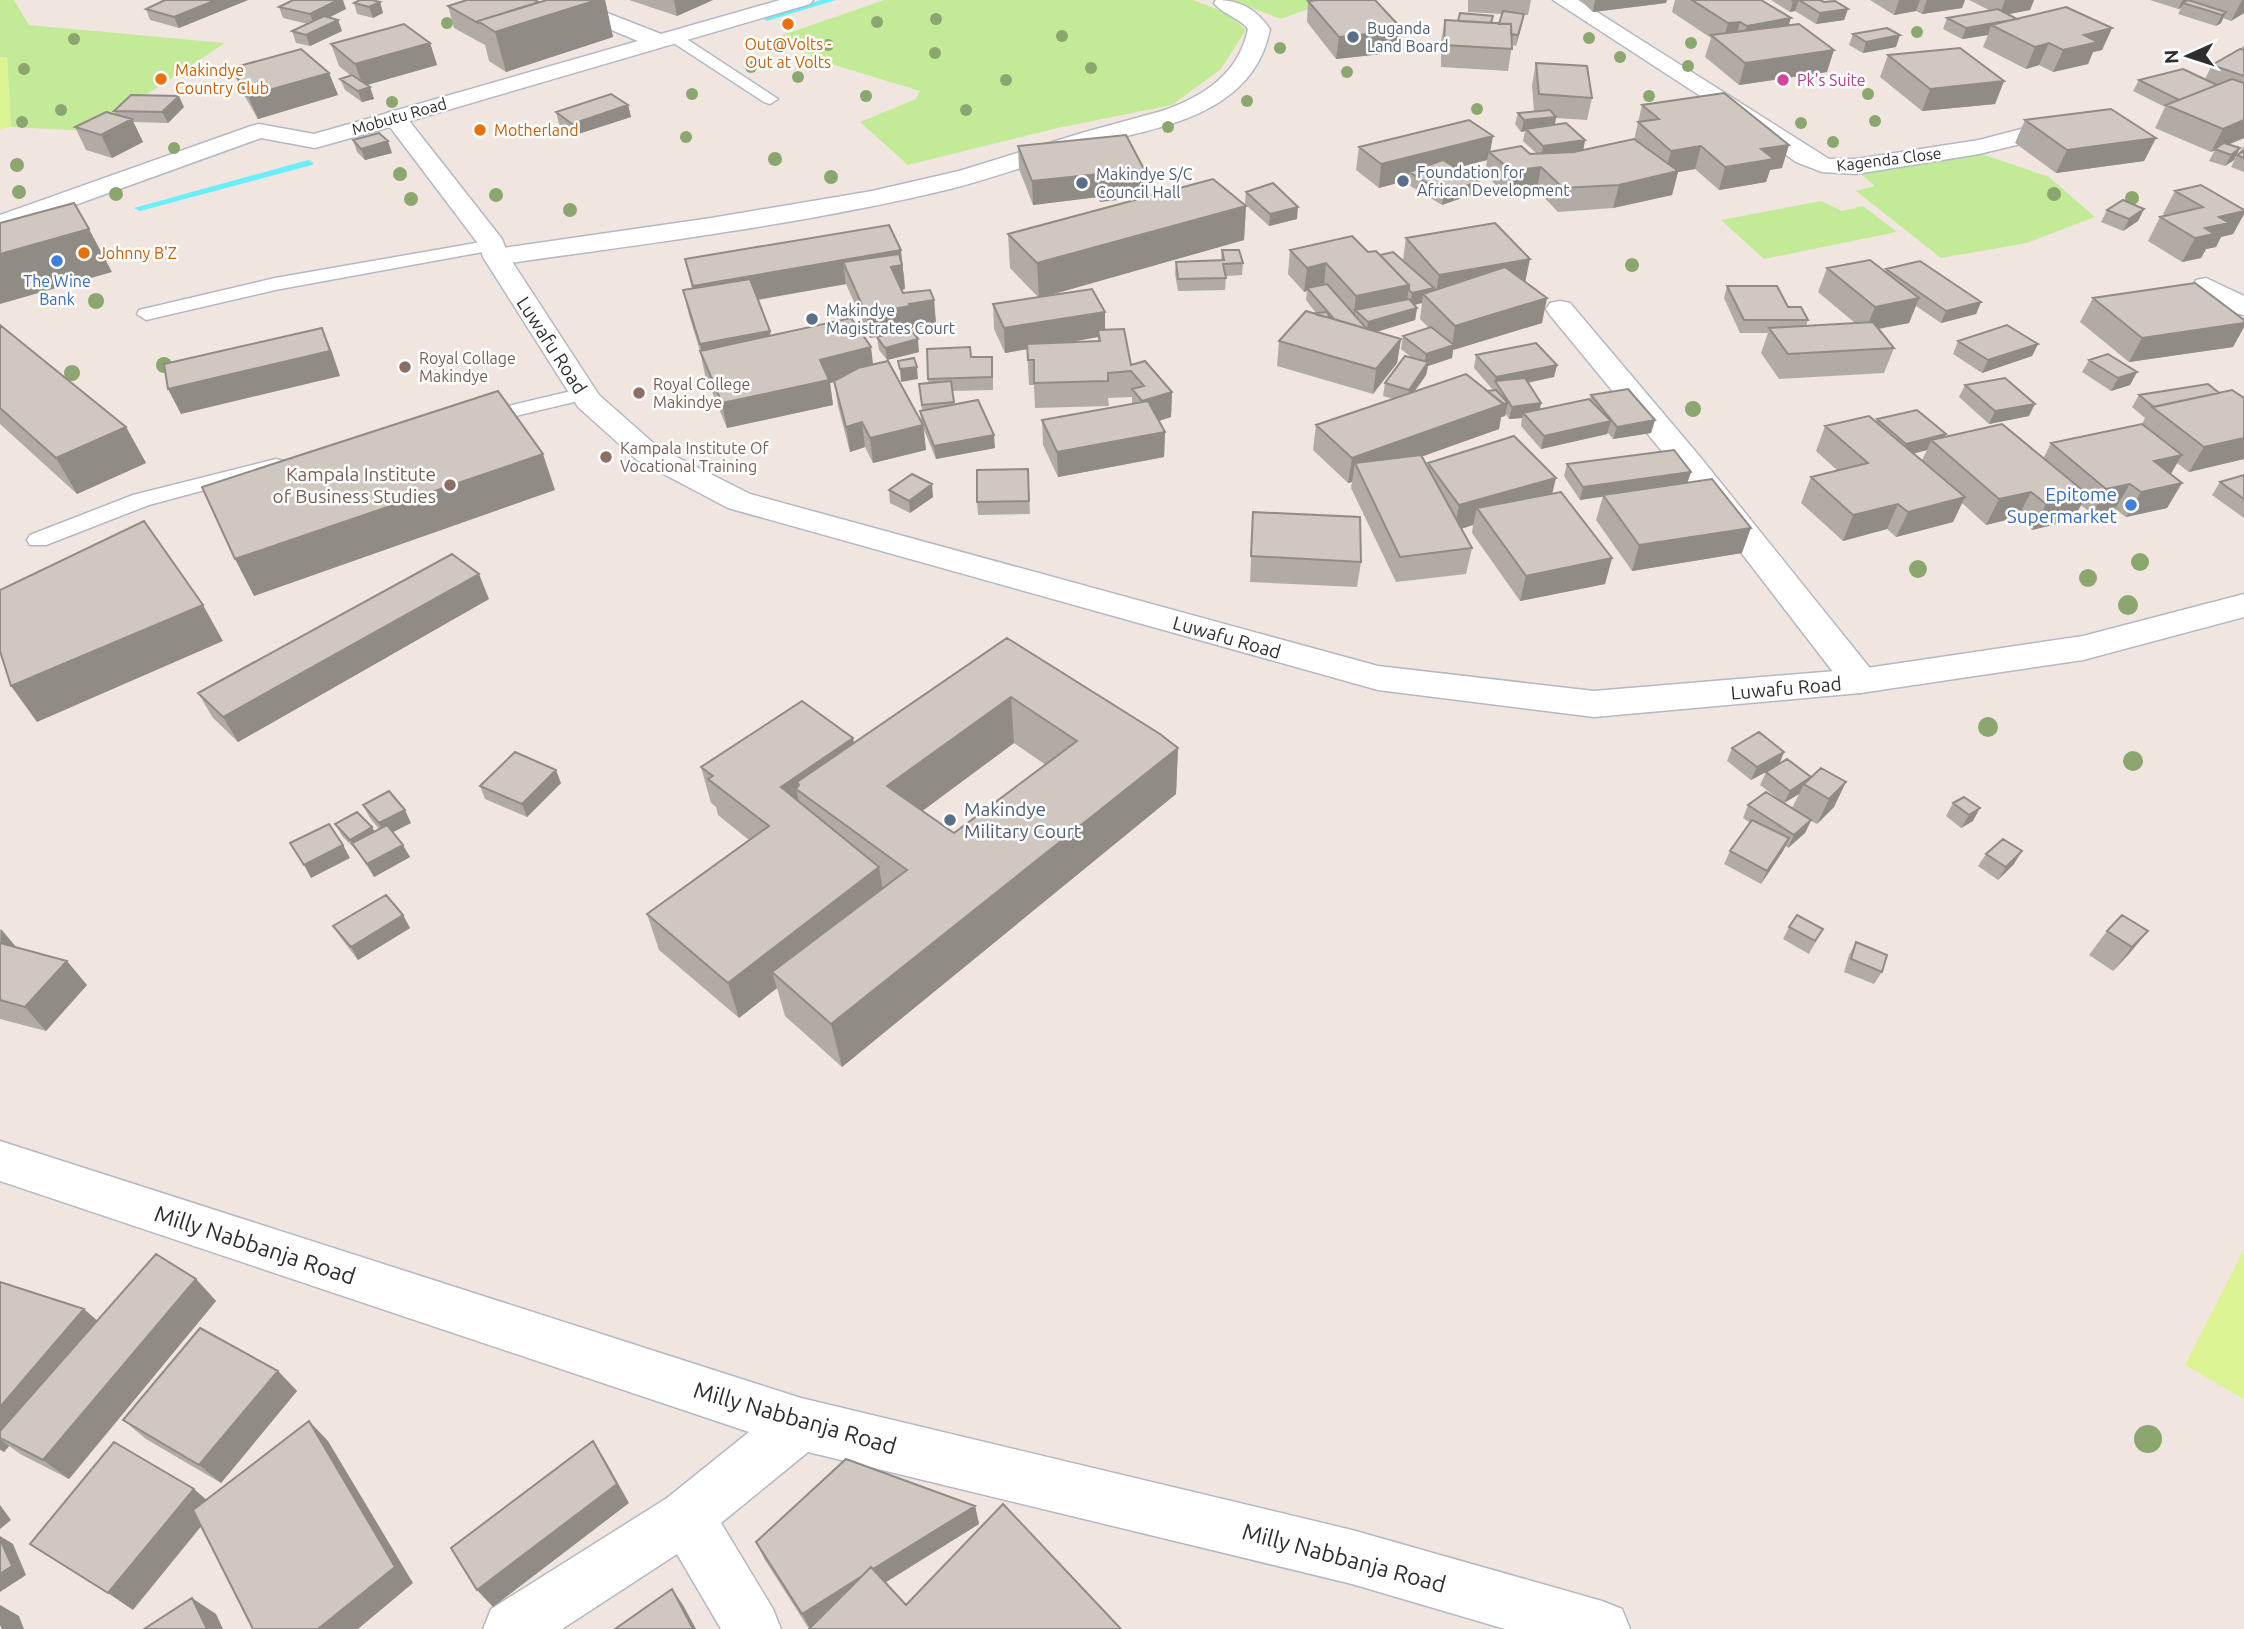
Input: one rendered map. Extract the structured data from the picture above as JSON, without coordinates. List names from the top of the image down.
{
  "streets": {
    "street": [
      "Mobutu Road",
      "Kagenda Close",
      "Luwafu Road",
      "Milly Nabbanja Road"
    ]
  },
  "crossings": [
    ["Mobutu Road", "Luwafu Road"]
  ],
  "places": [
    "Out@Volts - Out at Volts",
    "Buganda Land Board",
    "Makindye Country Club",
    "Pk's Suite",
    "Motherland",
    "Foundation for African Development",
    "Makindye S/C Council Hall",
    "Johnny B'Z",
    "The Wine Bank",
    "Makindye Magistrates Court",
    "Royal Collage Makindye",
    "Royal College Makindye",
    "Kampala Institute Of Vocational Training",
    "Kampala Institute of Business Studies",
    "Epitome Supermarket",
    "Makindye Military Court"
  ],
  "north": "left"
}
